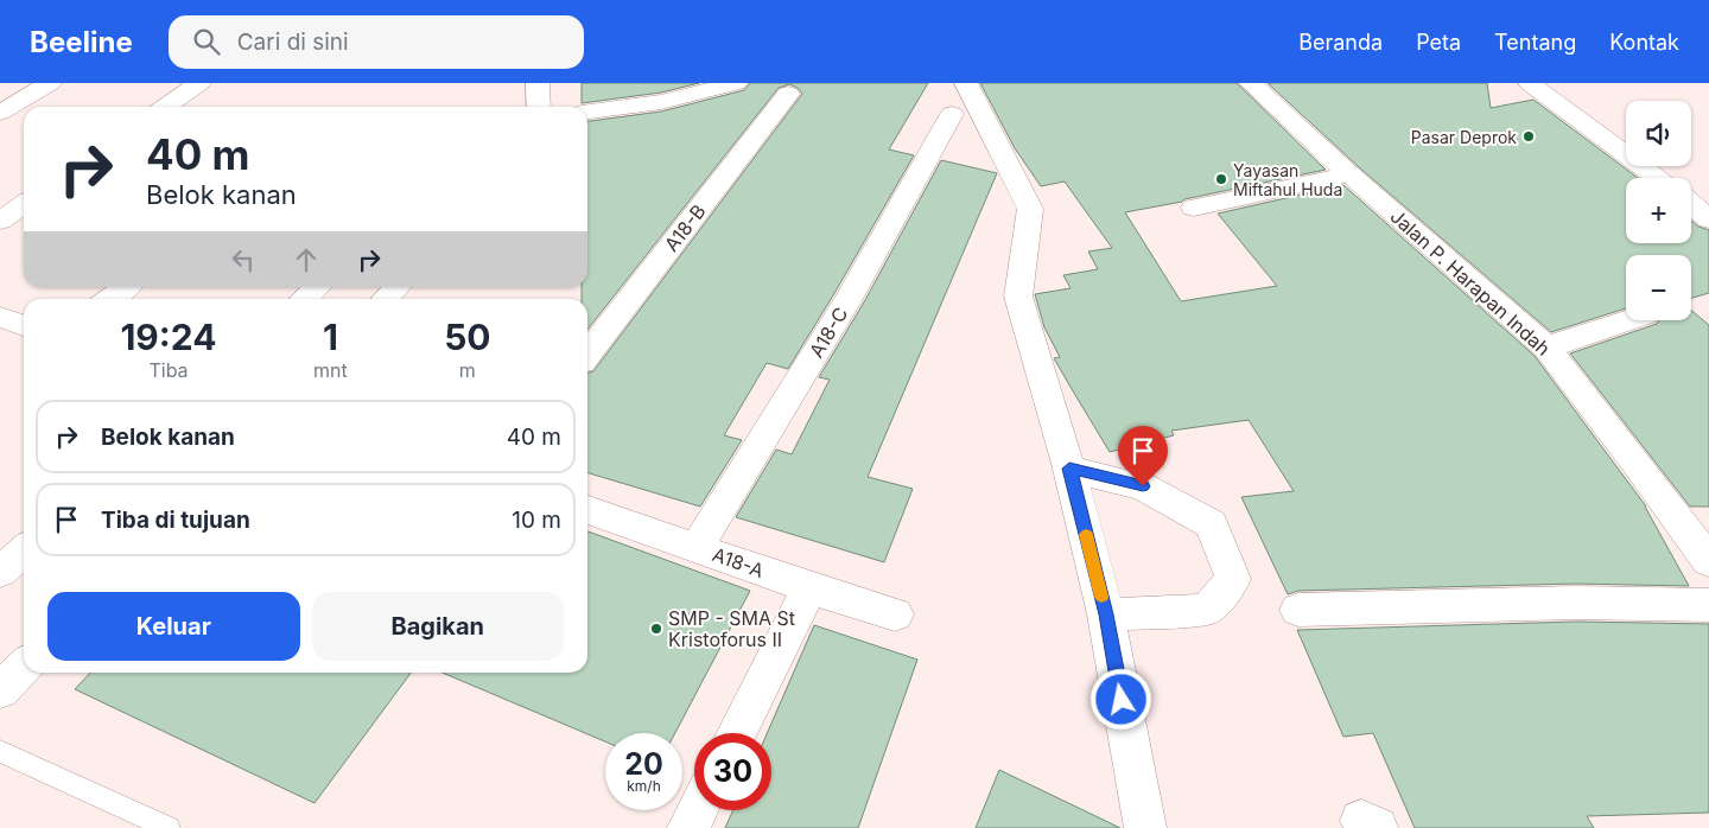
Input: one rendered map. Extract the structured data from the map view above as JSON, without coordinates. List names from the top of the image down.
{
  "streets": {
    "street": [
      "A18-B",
      "Jalan P. Harapan Indah",
      "A18-C",
      "A18-A"
    ]
  },
  "crossings": [
    ["A18-C", "A18-A"]
  ],
  "places": ["Pasar Deprok", "Yayasan Miftahul Huda", "SMP - SMA St Kristoforus II"],
  "page": {
    "header": "Beeline",
    "search": "Cari di sini",
    "nav": [
      "Beranda",
      "Peta",
      "Tentang",
      "Kontak"
    ],
    "map_buttons": ["+", "−"],
    "turn": ["40 m", "Belok kanan"],
    "eta": [
      "19:24",
      "Tiba",
      "1",
      "mnt",
      "50",
      "m"
    ],
    "list": [
      {
        "name": "Belok kanan",
        "value": "40 m"
      },
      {
        "name": "Tiba di tujuan",
        "value": "10 m"
      }
    ],
    "buttons": ["Keluar", "Bagikan"],
    "speed": "20 km/h",
    "limit": "30"
  }
}
